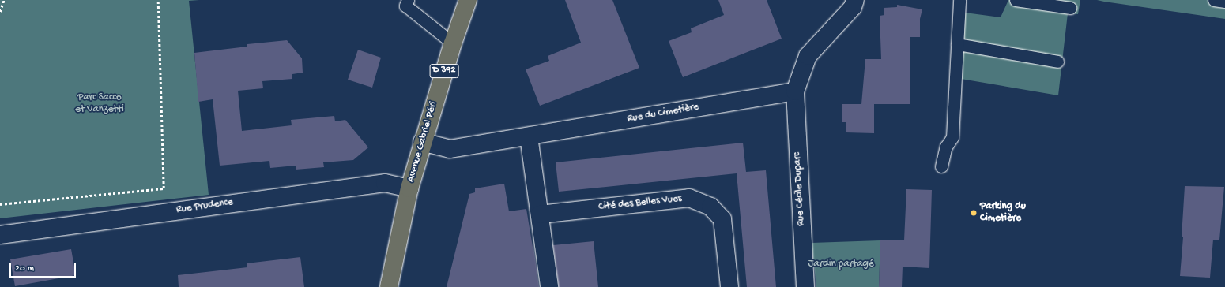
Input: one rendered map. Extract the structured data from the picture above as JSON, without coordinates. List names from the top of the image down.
{
  "streets": {
    "main road": ["D 392", "Avenue Gabriel Péri"],
    "street": [
      "Rue du Cimetière",
      "Rue Cécile Duparc",
      "Cité des Belles Vues",
      "Rue Prudence"
    ]
  },
  "crossings": [
    ["Rue du Cimetière", "Avenue Gabriel Péri"],
    ["Rue du Cimetière", "Rue Cécile Duparc"],
    ["Avenue Gabriel Péri", "Rue Prudence"]
  ],
  "parks": ["Parc Sacco et Vanzetti", "Jardin partagé"],
  "places": ["Parking du Cimetière"],
  "scale_bar": "20 m"
}
